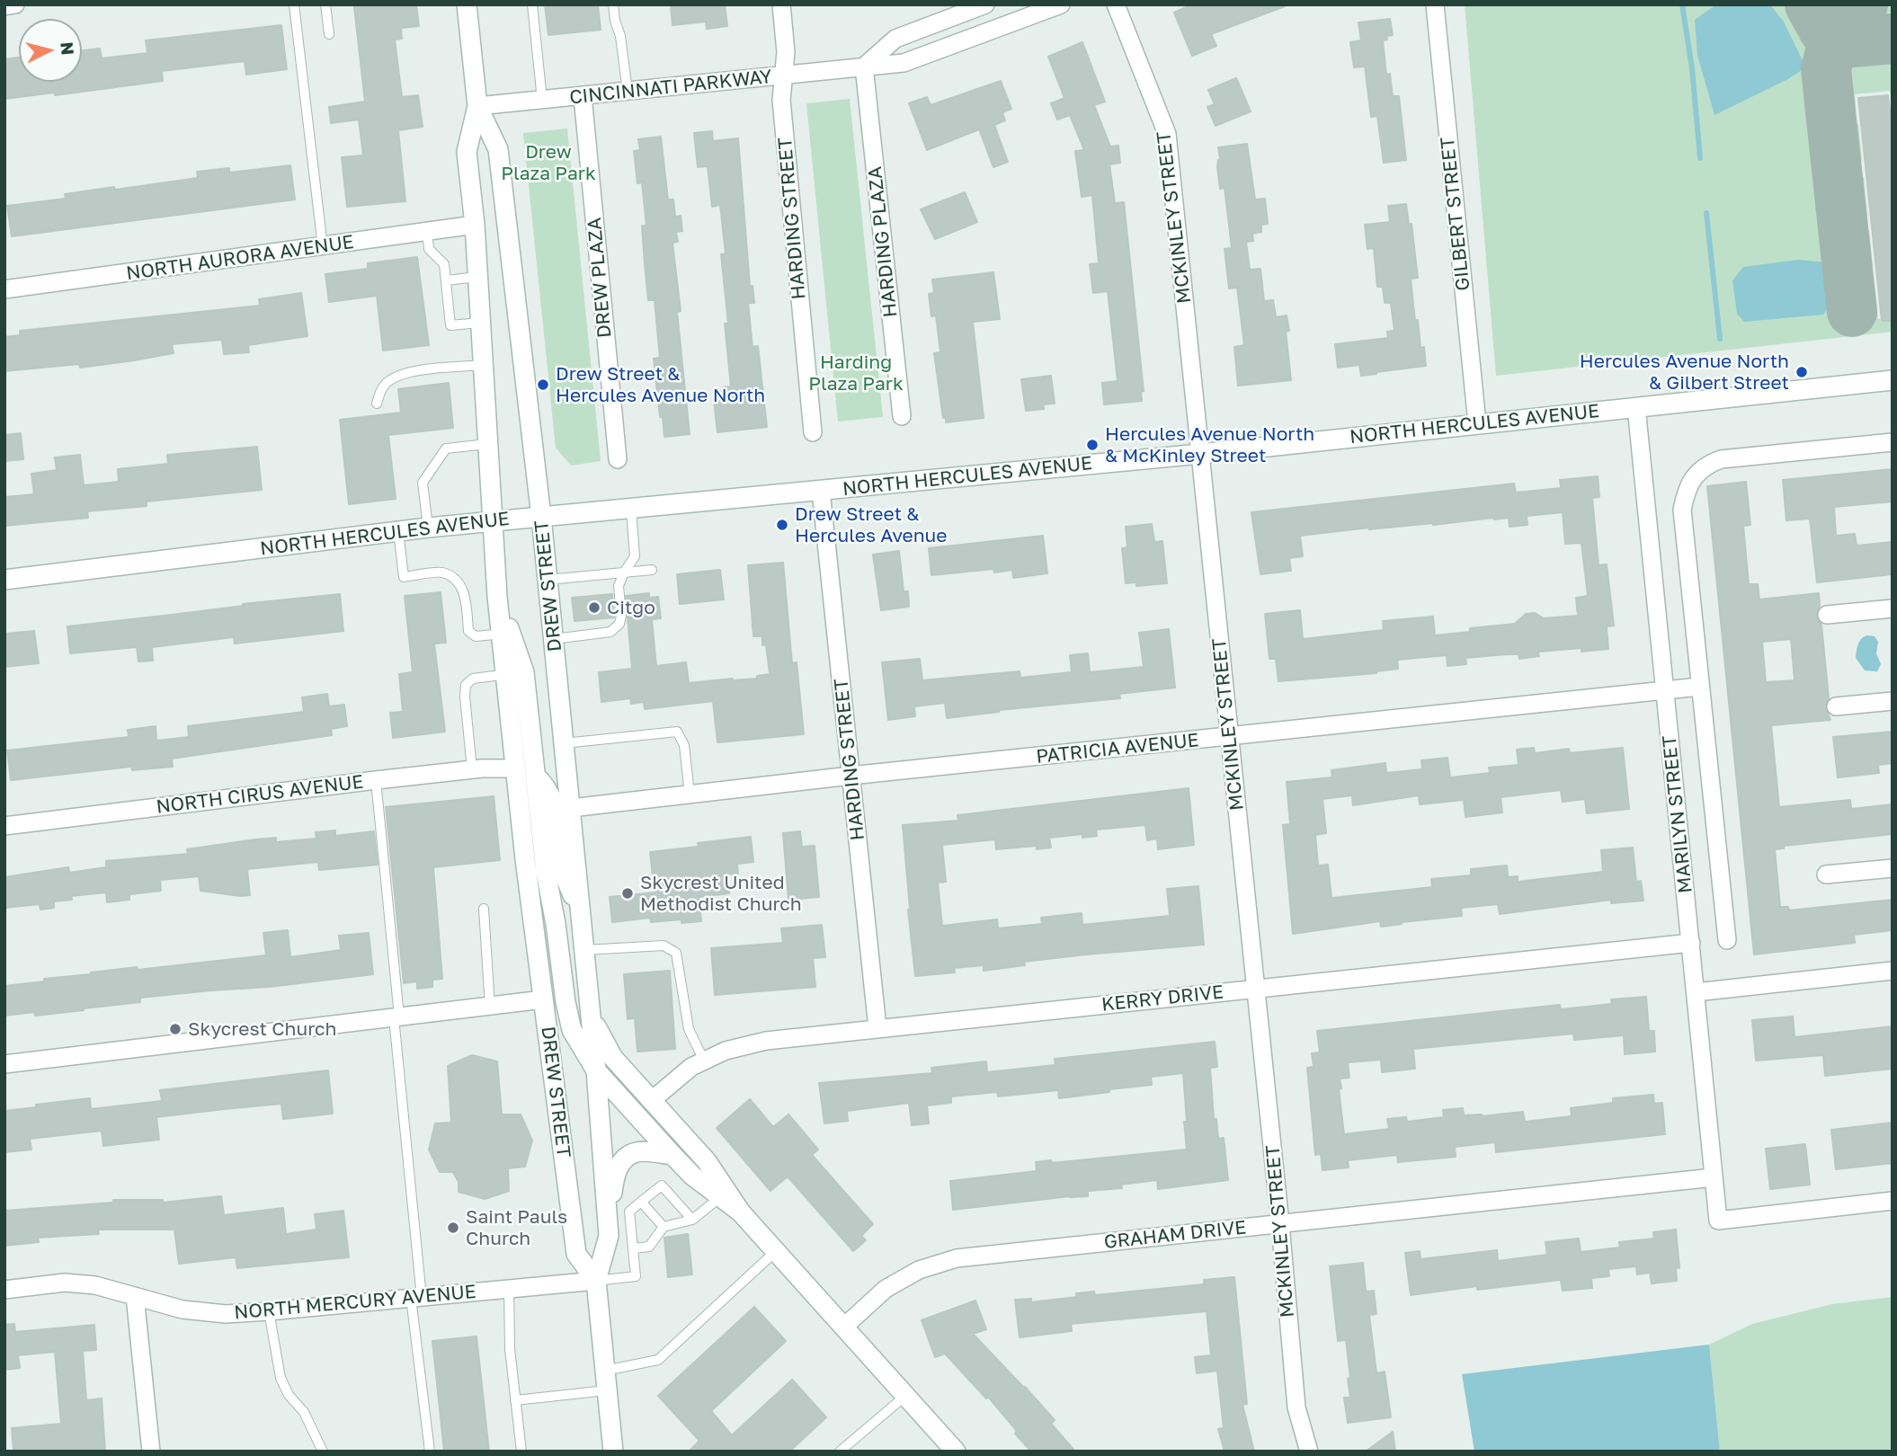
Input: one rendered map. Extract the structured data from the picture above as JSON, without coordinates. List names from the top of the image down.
{
  "streets": {
    "main road": ["NORTH HERCULES AVENUE", "DREW STREET"],
    "street": [
      "CINCINNATI PARKWAY",
      "GILBERT STREET",
      "MCKINLEY STREET",
      "HARDING STREET",
      "HARDING PLAZA",
      "NORTH AURORA AVENUE",
      "DREW PLAZA",
      "PATRICIA AVENUE",
      "NORTH CIRUS AVENUE",
      "MARILYN STREET",
      "KERRY DRIVE",
      "GRAHAM DRIVE",
      "NORTH MERCURY AVENUE"
    ]
  },
  "crossings": [
    ["CINCINNATI PARKWAY", "HARDING STREET"],
    ["CINCINNATI PARKWAY", "HARDING PLAZA"],
    ["CINCINNATI PARKWAY", "DREW PLAZA"],
    ["CINCINNATI PARKWAY", "DREW STREET"],
    ["GILBERT STREET", "NORTH HERCULES AVENUE"],
    ["MCKINLEY STREET", "NORTH HERCULES AVENUE"],
    ["MCKINLEY STREET", "PATRICIA AVENUE"],
    ["MCKINLEY STREET", "KERRY DRIVE"],
    ["MCKINLEY STREET", "GRAHAM DRIVE"],
    ["HARDING STREET", "NORTH HERCULES AVENUE"],
    ["HARDING STREET", "PATRICIA AVENUE"],
    ["HARDING STREET", "KERRY DRIVE"],
    ["NORTH AURORA AVENUE", "DREW STREET"],
    ["NORTH HERCULES AVENUE", "DREW STREET"],
    ["NORTH HERCULES AVENUE", "MARILYN STREET"],
    ["DREW STREET", "PATRICIA AVENUE"],
    ["DREW STREET", "NORTH CIRUS AVENUE"],
    ["DREW STREET", "NORTH MERCURY AVENUE"],
    ["PATRICIA AVENUE", "MARILYN STREET"],
    ["MARILYN STREET", "KERRY DRIVE"],
    ["MARILYN STREET", "GRAHAM DRIVE"]
  ],
  "parks": ["Drew Plaza Park", "Harding Plaza Park"],
  "places": [
    "Hercules Avenue North & Gilbert Street",
    "Drew Street & Hercules Avenue North",
    "Hercules Avenue North & McKinley Street",
    "Drew Street & Hercules Avenue",
    "Citgo",
    "Skycrest United Methodist Church",
    "Skycrest Church",
    "Saint Pauls Church"
  ],
  "north": "right"
}
